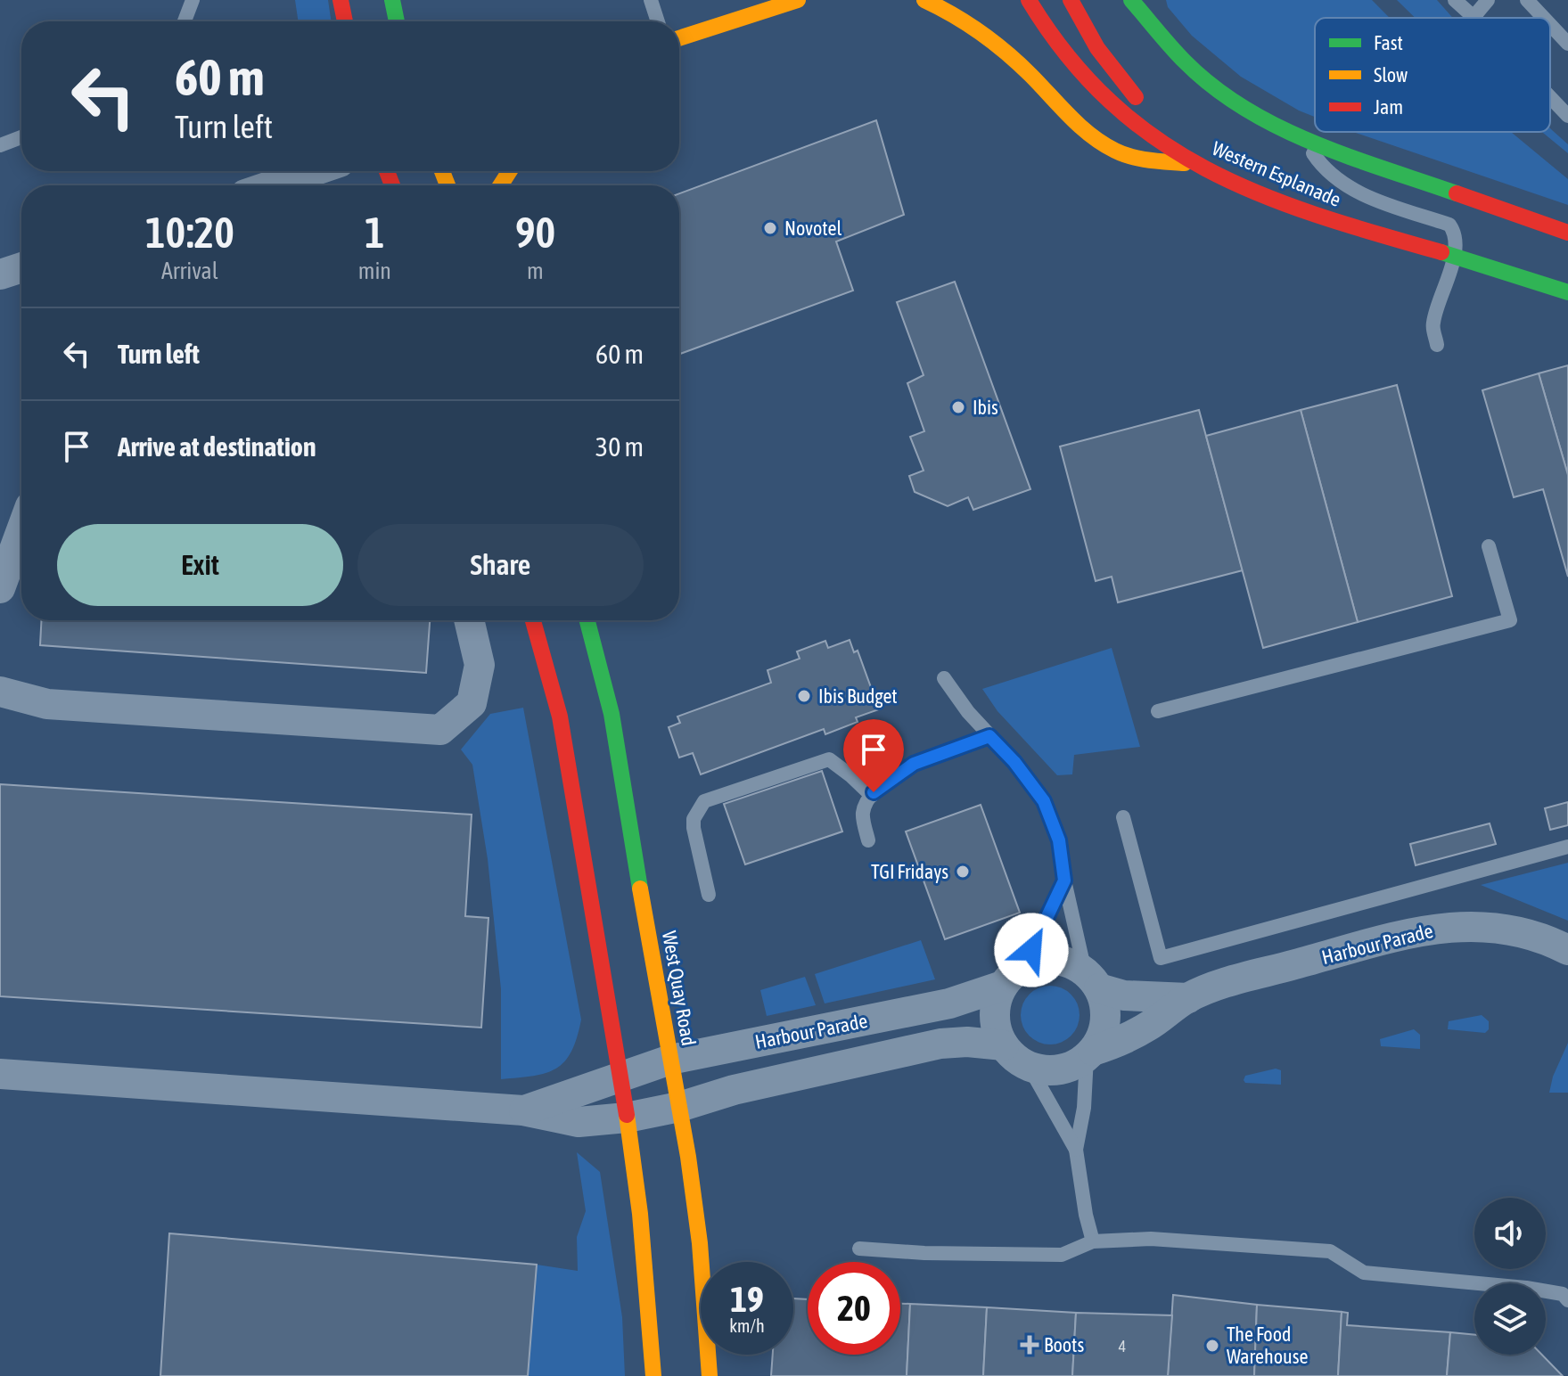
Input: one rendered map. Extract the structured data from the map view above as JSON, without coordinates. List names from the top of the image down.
{
  "streets": {
    "main road": ["Western Esplanade", "West Quay Road"],
    "street": ["Harbour Parade"]
  },
  "crossings": [
    ["Harbour Parade", "West Quay Road"]
  ],
  "places": {
    "other": [
      "Novotel",
      "Ibis",
      "Ibis Budget",
      "TGI Fridays",
      "The Food Warehouse"
    ],
    "health": ["Boots"]
  },
  "house_numbers": ["4"],
  "legend": ["Fast", "Slow", "Jam"],
  "page": {
    "turn": ["60 m", "Turn left"],
    "eta": [
      "10:20",
      "Arrival",
      "1",
      "min",
      "90",
      "m"
    ],
    "list": [
      {
        "name": "Turn left",
        "value": "60 m"
      },
      {
        "name": "Arrive at destination",
        "value": "30 m"
      }
    ],
    "buttons": ["Exit", "Share"],
    "speed": "19 km/h",
    "limit": "20"
  }
}
